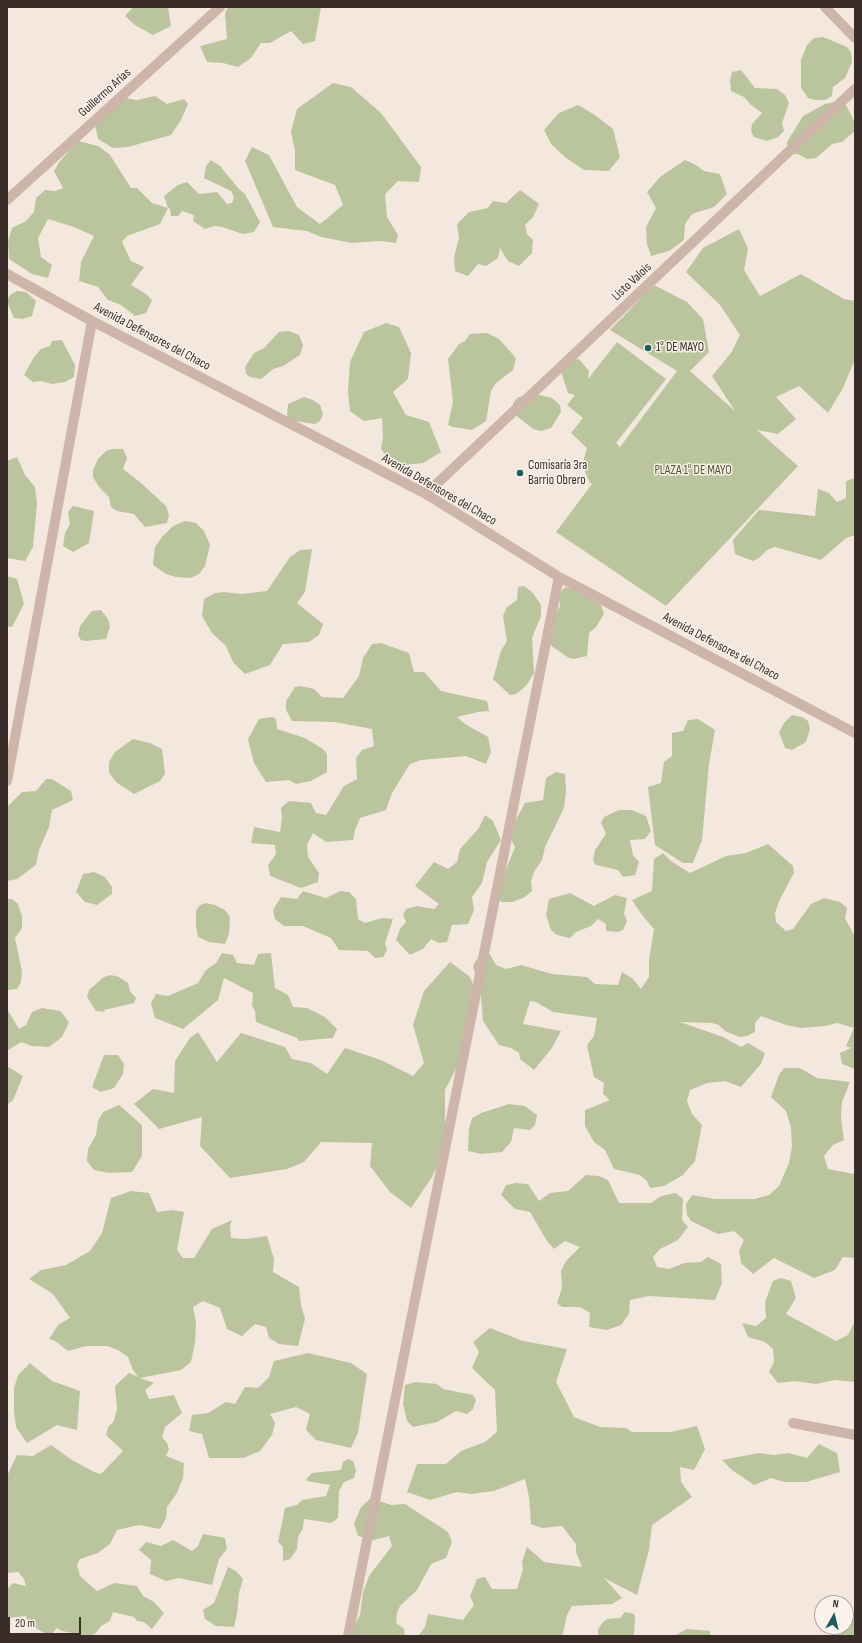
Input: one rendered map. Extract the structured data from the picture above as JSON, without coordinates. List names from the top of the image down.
{
  "streets": {
    "street": ["Guillermo Arias", "Listo Valois", "Avenida Defensores del Chaco"]
  },
  "crossings": [
    ["Listo Valois", "Avenida Defensores del Chaco"]
  ],
  "parks": ["PLAZA 1° DE MAYO"],
  "places": ["1° DE MAYO", "Comisaría 3ra Barrio Obrero"],
  "scale_bar": "20 m",
  "north": "top"
}
